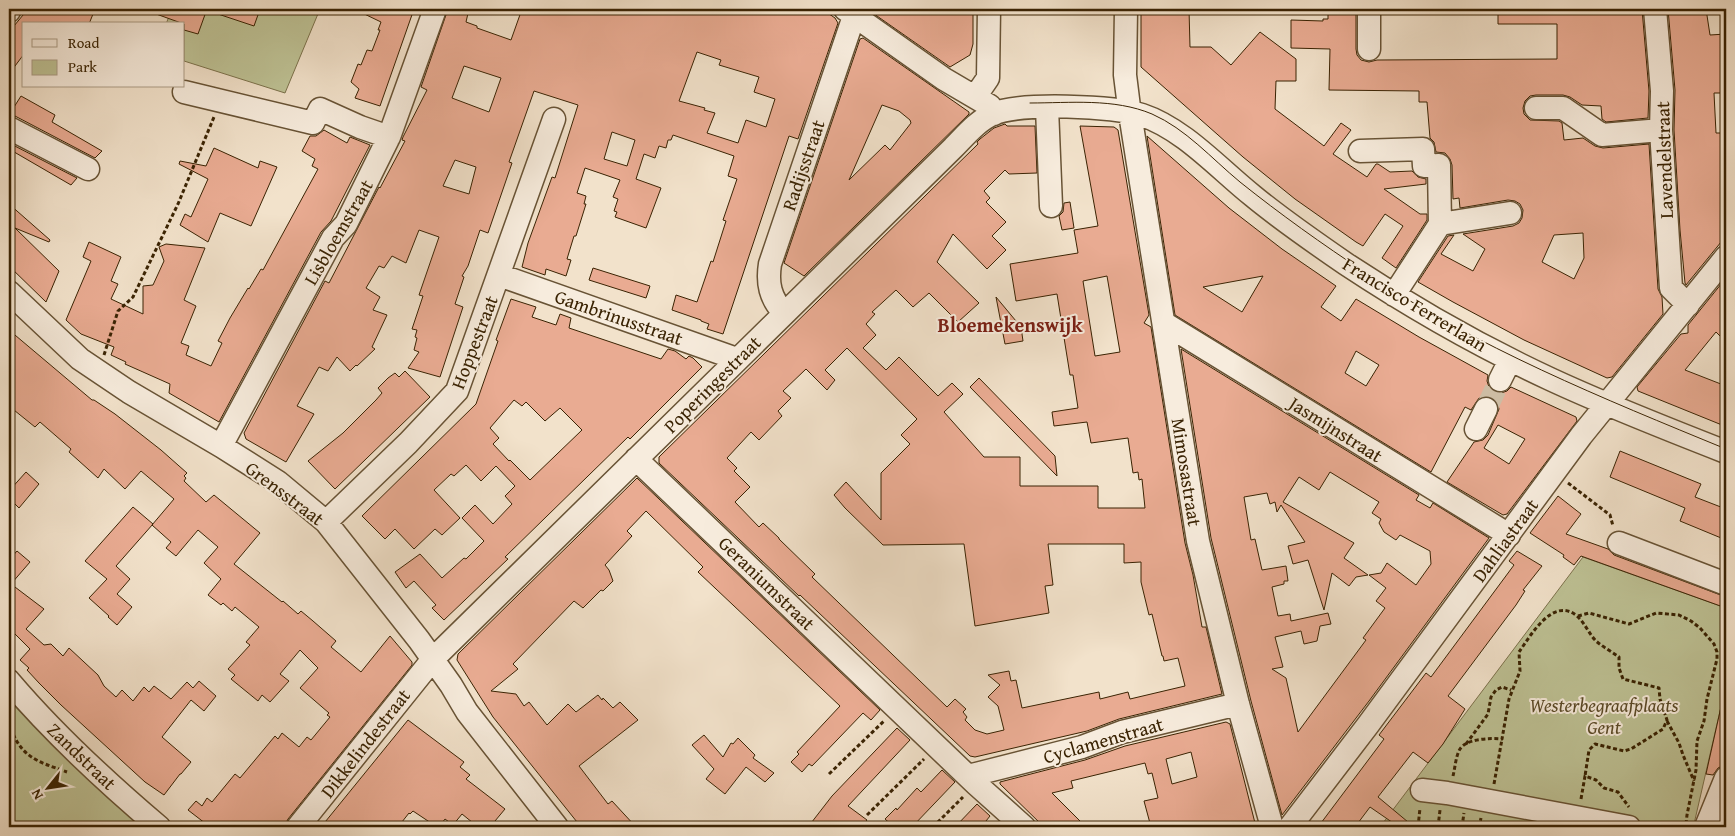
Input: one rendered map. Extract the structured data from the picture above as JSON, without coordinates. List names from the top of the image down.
{
  "streets": {
    "street": [
      "Lavendelstraat",
      "Radijsstraat",
      "Lisbloemstraat",
      "Francisco Ferrerlaan",
      "Gambrinusstraat",
      "Hoppestraat",
      "Poperingestraat",
      "Jasmijnstraat",
      "Mimosastraat",
      "Grensstraat",
      "Dahliastraat",
      "Geraniumstraat",
      "Cyclamenstraat",
      "Dikkelindestraat",
      "Zandstraat"
    ]
  },
  "crossings": [
    ["Lavendelstraat", "Dahliastraat"],
    ["Radijsstraat", "Poperingestraat"],
    ["Lisbloemstraat", "Grensstraat"],
    ["Francisco Ferrerlaan", "Poperingestraat"],
    ["Francisco Ferrerlaan", "Mimosastraat"],
    ["Francisco Ferrerlaan", "Dahliastraat"],
    ["Gambrinusstraat", "Hoppestraat"],
    ["Gambrinusstraat", "Poperingestraat"],
    ["Hoppestraat", "Grensstraat"],
    ["Poperingestraat", "Grensstraat"],
    ["Poperingestraat", "Geraniumstraat"],
    ["Poperingestraat", "Dikkelindestraat"],
    ["Jasmijnstraat", "Mimosastraat"],
    ["Jasmijnstraat", "Dahliastraat"],
    ["Mimosastraat", "Cyclamenstraat"],
    ["Grensstraat", "Dikkelindestraat"],
    ["Geraniumstraat", "Cyclamenstraat"]
  ],
  "districts": ["Bloemekenswijk"],
  "parks": ["Westerbegraafplaats Gent"],
  "legend": ["Road", "Park"],
  "north": "bottom left"
}
